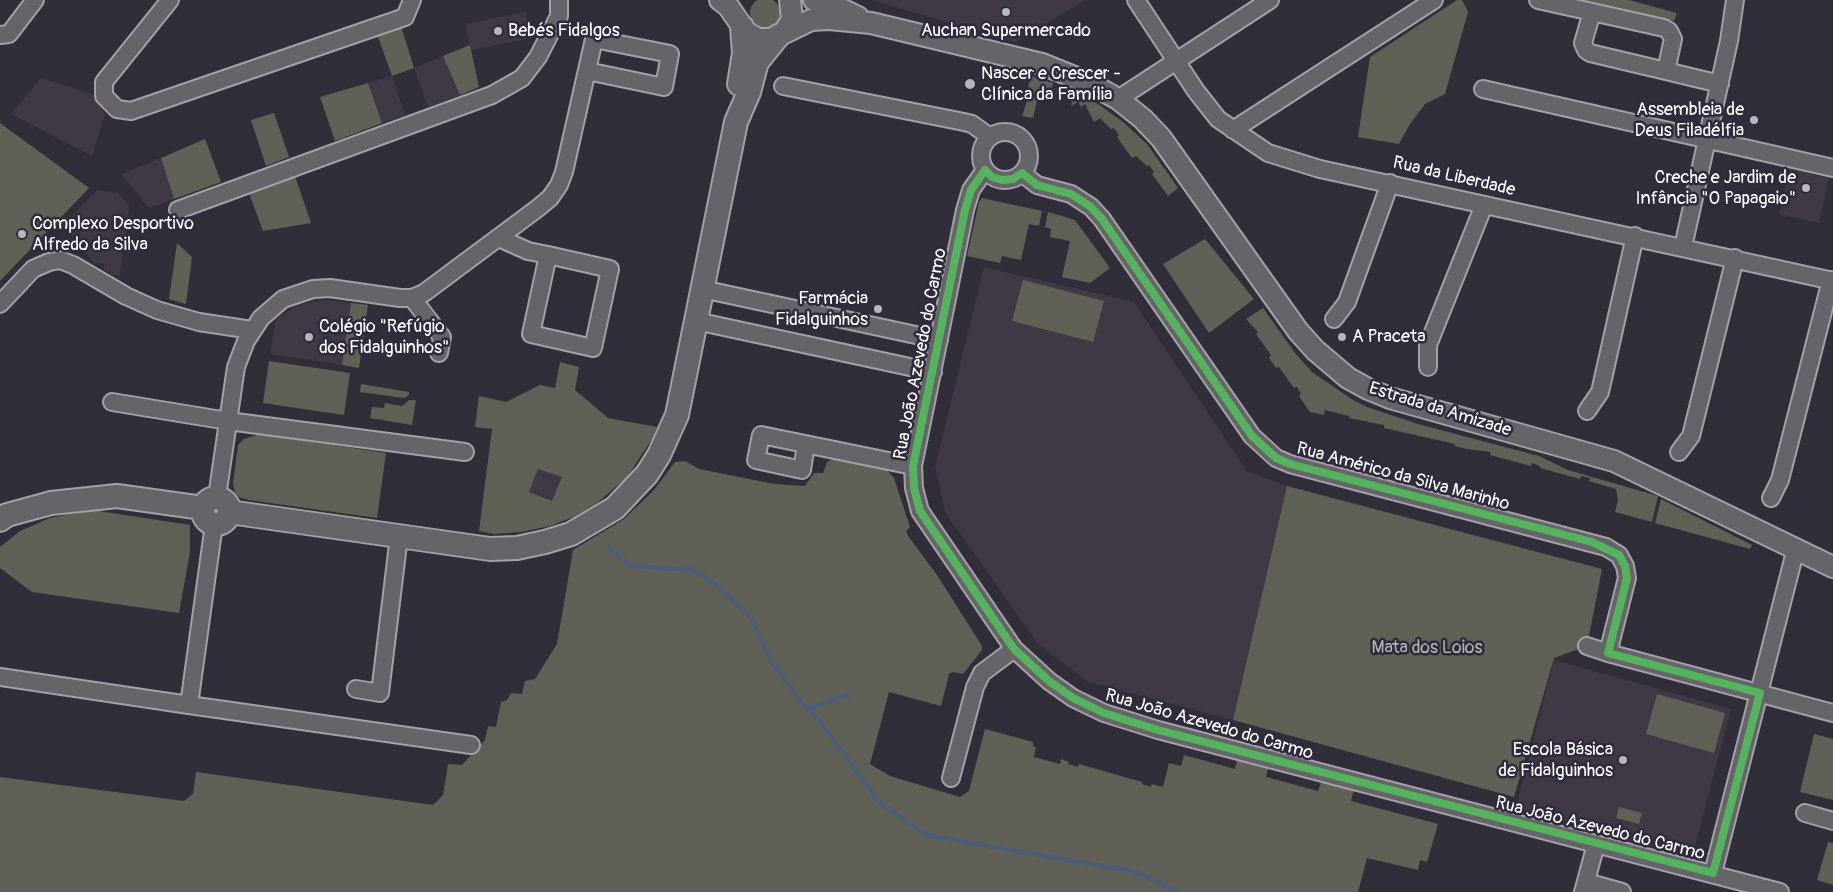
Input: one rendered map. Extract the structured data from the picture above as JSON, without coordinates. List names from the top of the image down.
{
  "streets": {
    "street": [
      "Rua da Liberdade",
      "Rua João Azevedo do Carmo",
      "Estrada da Amizade",
      "Rua Américo da Silva Marinho"
    ]
  },
  "crossings": [
    ["Rua João Azevedo do Carmo", "Rua Américo da Silva Marinho"]
  ],
  "parks": ["Mata dos Loios"],
  "places": [
    "Auchan Supermercado",
    "Bebés Fidalgos",
    "Nascer e Crescer - Clínica da Família",
    "Assembleia de Deus Filadélfia",
    "Creche e Jardim de Infância \"O Papagaio\"",
    "Complexo Desportivo Alfredo da Silva",
    "Farmácia Fidalguinhos",
    "Colégio \"Refúgio dos Fidalguinhos\"",
    "A Praceta",
    "Escola Básica de Fidalguinhos"
  ]
}
